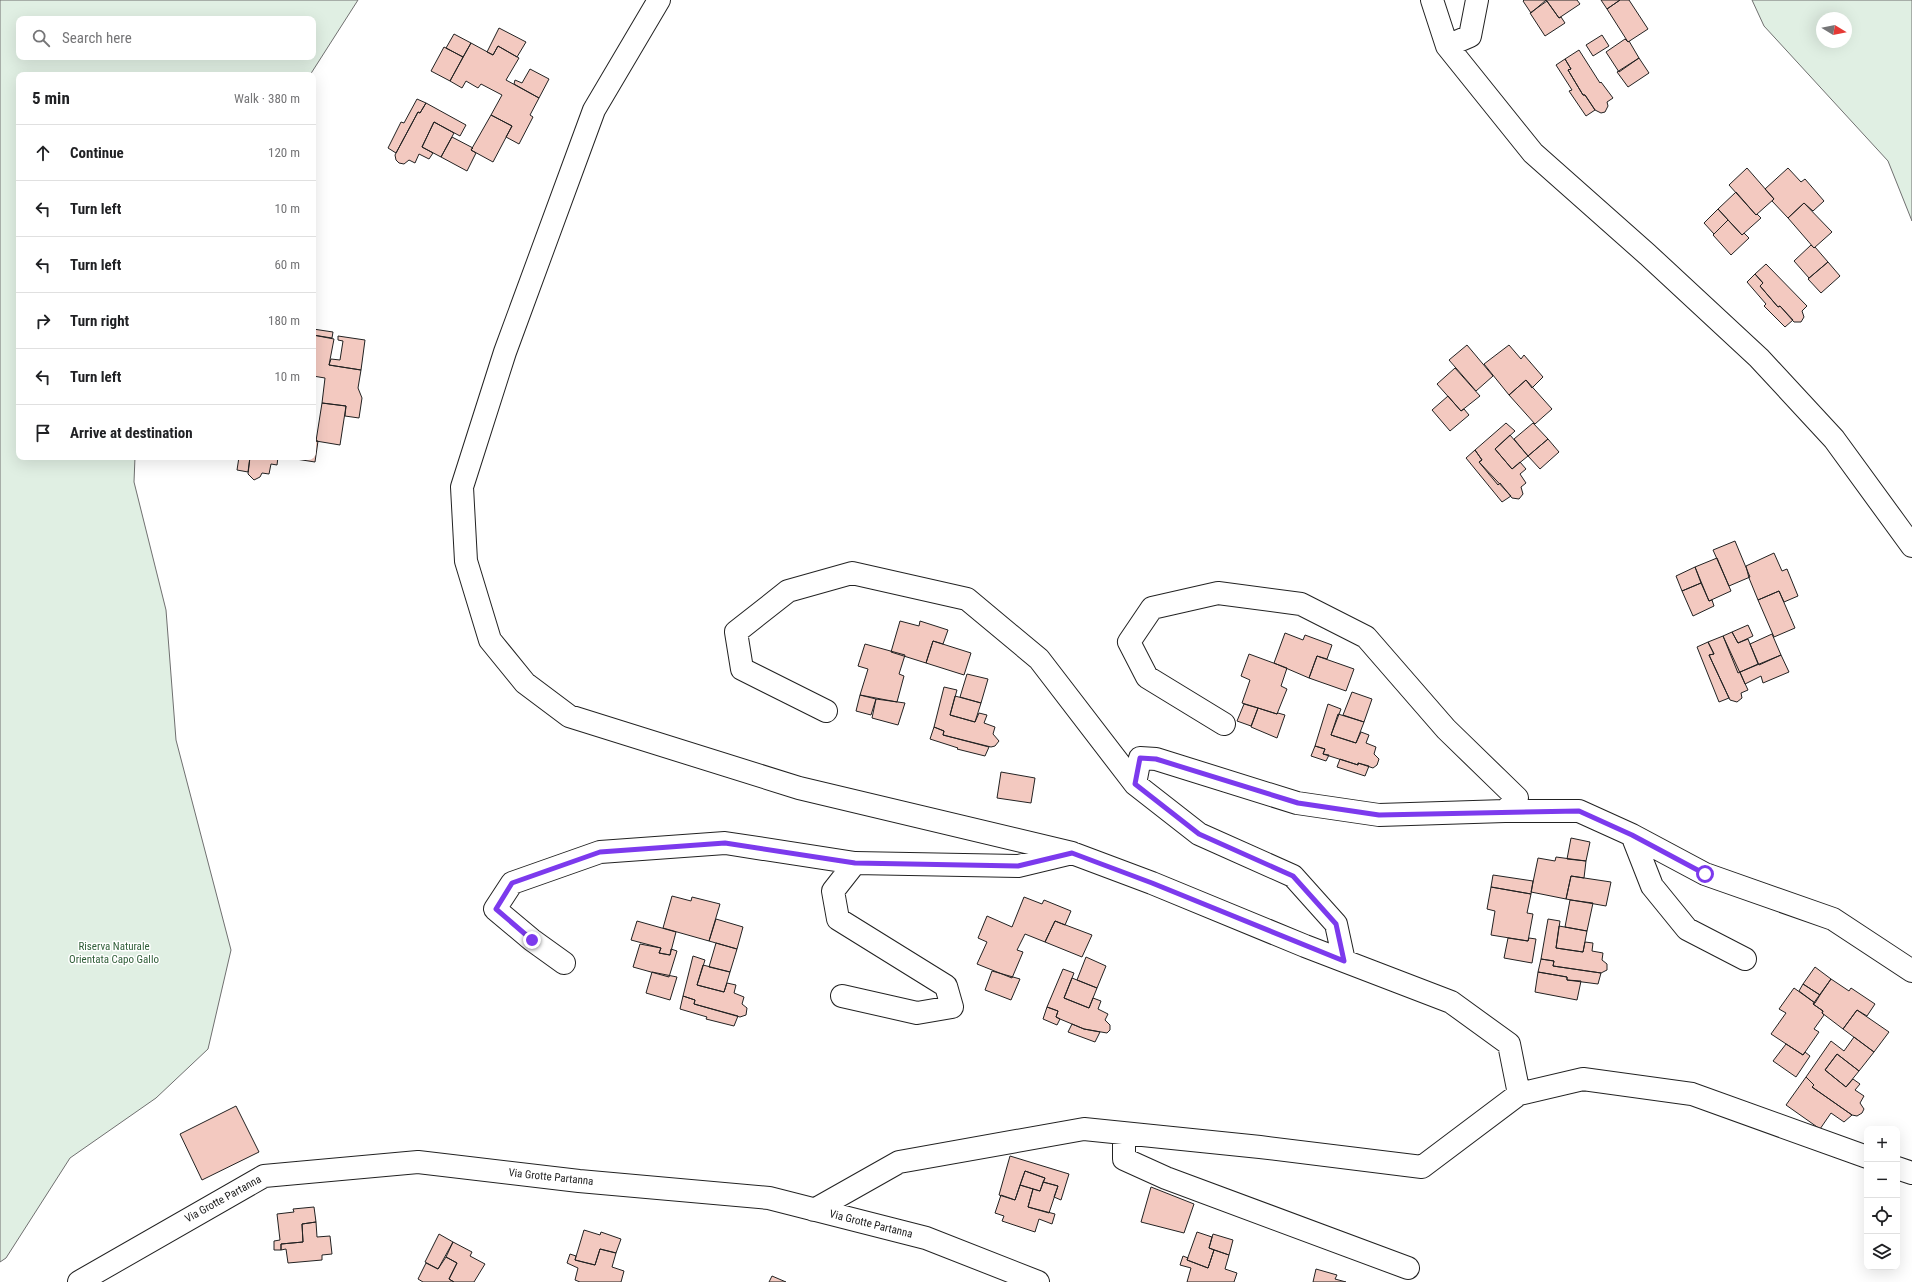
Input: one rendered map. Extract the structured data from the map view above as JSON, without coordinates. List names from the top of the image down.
{
  "streets": {
    "street": ["Via Grotte Partanna"]
  },
  "parks": ["Riserva Naturale Orientata Capo Gallo"],
  "north": "right",
  "page": {
    "search": "Search here",
    "heading": ["5 min", "Walk · 380 m"],
    "list": [
      ["Continue", "120 m"],
      ["Turn left", "10 m"],
      ["Turn left", "60 m"],
      ["Turn right", "180 m"],
      ["Turn left", "10 m"],
      "Arrive at destination"
    ],
    "map_buttons": ["+", "−"]
  }
}
